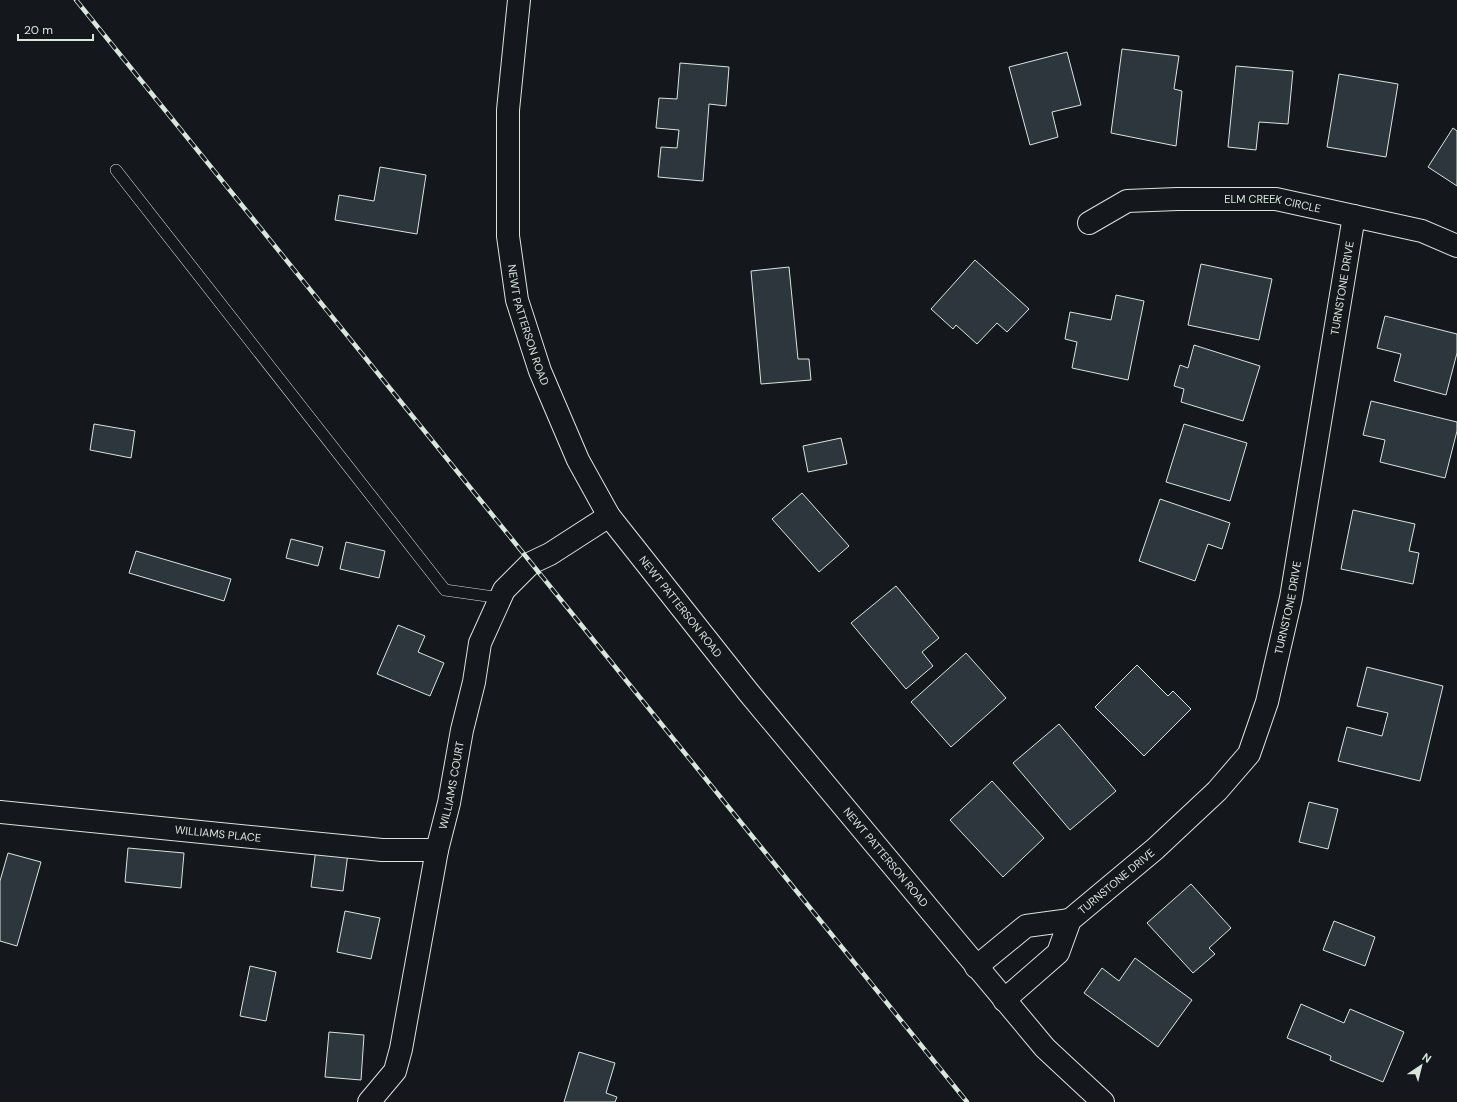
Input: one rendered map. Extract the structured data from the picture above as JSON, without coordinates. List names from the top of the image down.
{
  "streets": {
    "street": [
      "ELM CREEK CIRCLE",
      "TURNSTONE DRIVE",
      "NEWT PATTERSON ROAD",
      "WILLIAMS COURT",
      "WILLIAMS PLACE"
    ]
  },
  "crossings": [
    ["ELM CREEK CIRCLE", "TURNSTONE DRIVE"],
    ["TURNSTONE DRIVE", "NEWT PATTERSON ROAD"],
    ["NEWT PATTERSON ROAD", "WILLIAMS COURT"],
    ["WILLIAMS COURT", "WILLIAMS PLACE"]
  ],
  "scale_bar": "20 m",
  "north": "top right"
}
